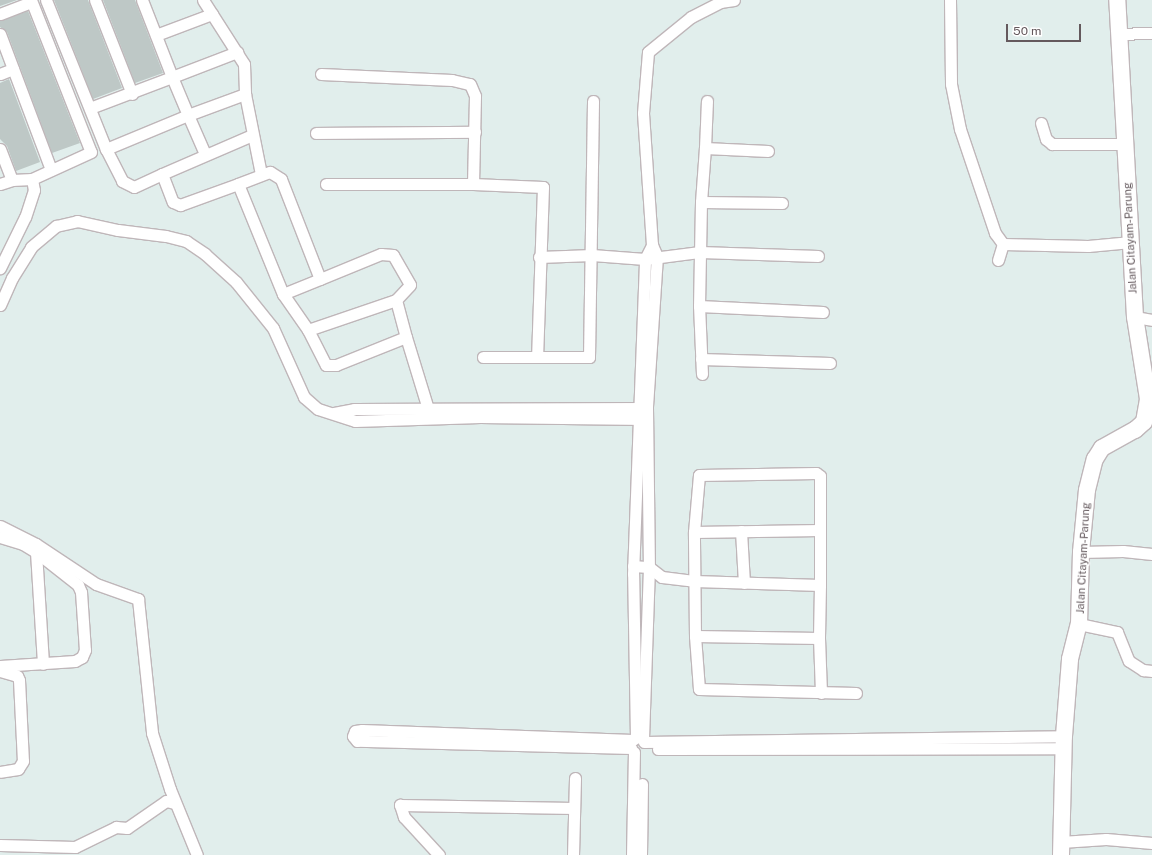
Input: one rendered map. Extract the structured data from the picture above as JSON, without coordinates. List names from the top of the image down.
{
  "streets": {
    "main road": ["Jalan Citayam-Parung"]
  },
  "scale_bar": "50 m"
}
